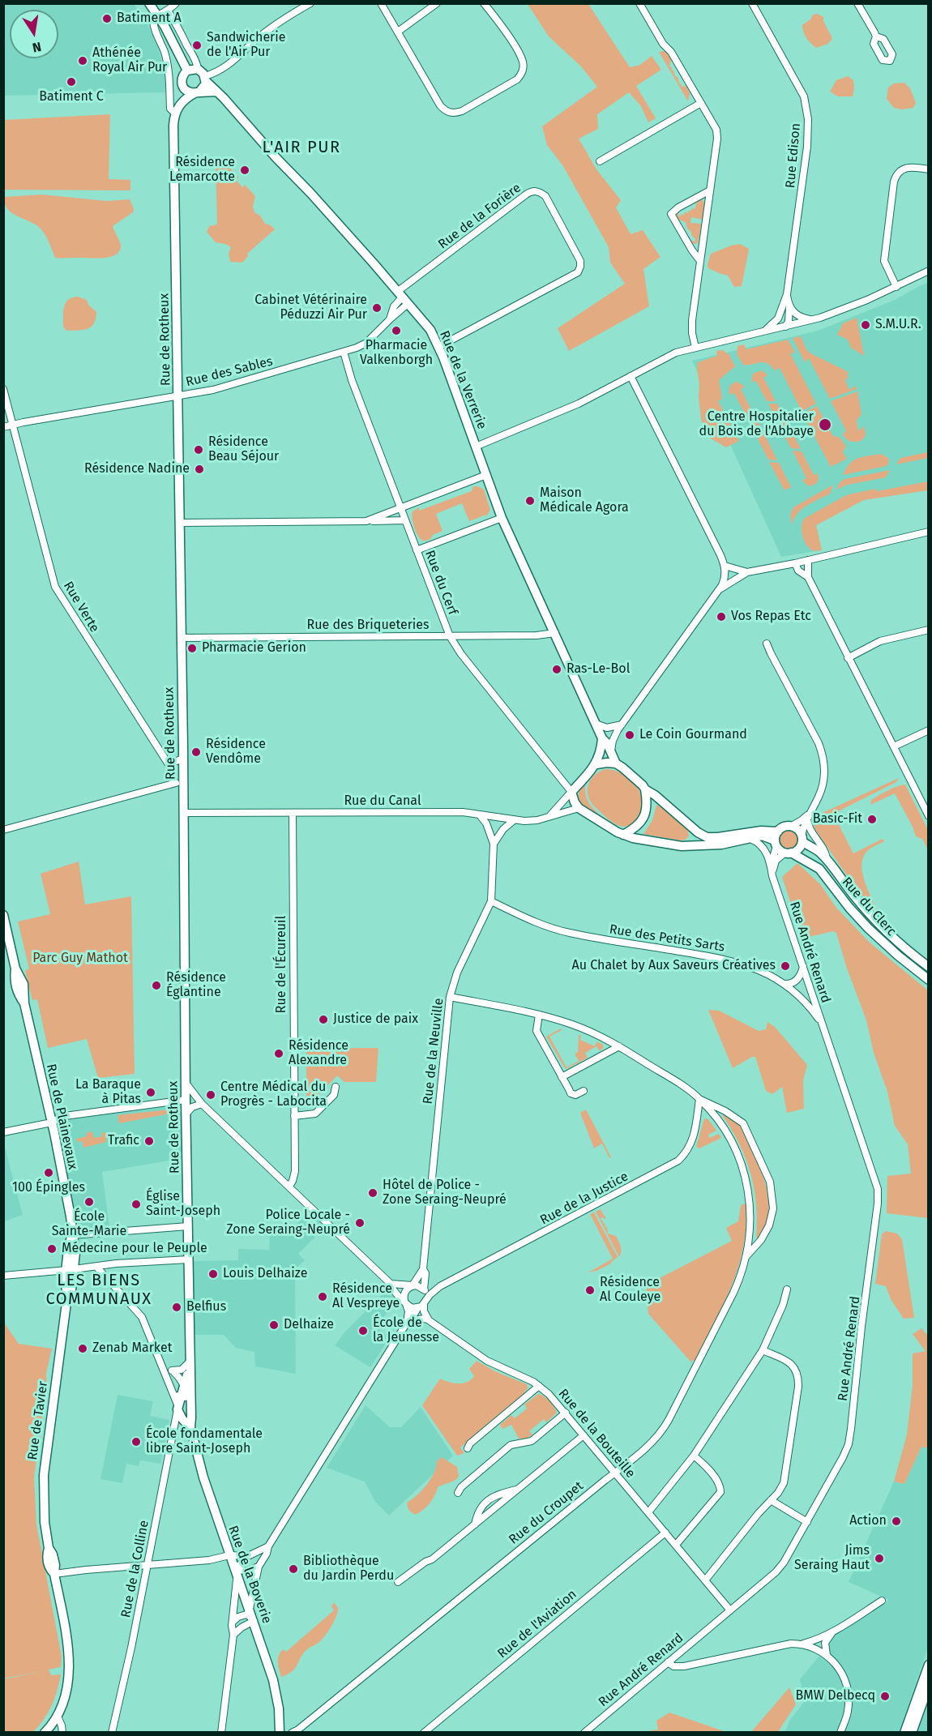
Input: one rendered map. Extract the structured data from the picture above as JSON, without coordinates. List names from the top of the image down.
{
  "streets": {
    "street": [
      "Rue Edison",
      "Rue de la Forière",
      "Rue de Rotheux",
      "Rue des Sables",
      "Rue de la Verrerie",
      "Rue du Cerf",
      "Rue Verte",
      "Rue des Briqueteries",
      "Rue du Canal",
      "Rue du Clerc",
      "Rue des Petits Sarts",
      "Rue André Renard",
      "Rue de l'Écureuil",
      "Rue de la Neuville",
      "Rue de Plainevaux",
      "Rue de la Justice",
      "Rue de Tavier",
      "Rue de la Bouteille",
      "Rue du Croupet",
      "Rue de la Colline",
      "Rue de la Boverie",
      "Rue de l'Aviation"
    ]
  },
  "crossings": [
    ["Rue de la Forière", "Rue des Sables"],
    ["Rue de la Forière", "Rue de la Verrerie"],
    ["Rue de Rotheux", "Rue des Sables"],
    ["Rue de Rotheux", "Rue des Briqueteries"],
    ["Rue de Rotheux", "Rue du Canal"],
    ["Rue de Rotheux", "Rue de la Boverie"],
    ["Rue des Sables", "Rue de la Verrerie"],
    ["Rue des Sables", "Rue du Cerf"],
    ["Rue des Sables", "Rue Verte"],
    ["Rue de la Verrerie", "Rue du Cerf"],
    ["Rue de la Verrerie", "Rue des Briqueteries"],
    ["Rue de la Verrerie", "Rue du Canal"],
    ["Rue du Cerf", "Rue des Briqueteries"],
    ["Rue du Cerf", "Rue du Canal"],
    ["Rue du Canal", "Rue de l'Écureuil"],
    ["Rue du Canal", "Rue de la Neuville"],
    ["Rue du Clerc", "Rue André Renard"],
    ["Rue des Petits Sarts", "Rue André Renard"],
    ["Rue des Petits Sarts", "Rue de la Neuville"],
    ["Rue André Renard", "Rue de la Bouteille"],
    ["Rue de la Neuville", "Rue de la Justice"],
    ["Rue de la Neuville", "Rue de la Bouteille"],
    ["Rue de la Neuville", "Rue du Croupet"],
    ["Rue de Plainevaux", "Rue de Tavier"],
    ["Rue de la Justice", "Rue de la Bouteille"],
    ["Rue de la Justice", "Rue du Croupet"],
    ["Rue de la Justice", "Rue de la Boverie"],
    ["Rue de la Bouteille", "Rue du Croupet"],
    ["Rue de la Bouteille", "Rue de l'Aviation"]
  ],
  "districts": ["L'AIR PUR", "LES BIENS COMMUNAUX"],
  "parks": ["Parc Guy Mathot"],
  "places": [
    "Batiment A",
    "Sandwicherie de l'Air Pur",
    "Athénée Royal Air Pur",
    "Batiment C",
    "Résidence Lemarcotte",
    "Cabinet Vétérinaire Péduzzi Air Pur",
    "S.M.U.R.",
    "Pharmacie Valkenborgh",
    "Centre Hospitalier du Bois de l'Abbaye",
    "Résidence Beau Séjour",
    "Résidence Nadine",
    "Maison Médicale Agora",
    "Vos Repas Etc",
    "Pharmacie Gerion",
    "Ras-Le-Bol",
    "Le Coin Gourmand",
    "Résidence Vendôme",
    "Basic-Fit",
    "Au Chalet by Aux Saveurs Créatives",
    "Résidence Églantine",
    "Justice de paix",
    "Résidence Alexandre",
    "La Baraque à Pitas",
    "Centre Médical du Progrès - Labocita",
    "Trafic",
    "100 Épingles",
    "Hôtel de Police - Zone Seraing-Neupré",
    "École Sainte-Marie",
    "Église Saint-Joseph",
    "Police Locale - Zone Seraing-Neupré",
    "Médecine pour le Peuple",
    "Louis Delhaize",
    "Résidence Al Couleye",
    "Résidence Al Vespreye",
    "Belfius",
    "Delhaize",
    "École de la Jeunesse",
    "Zenab Market",
    "École fondamentale libre Saint-Joseph",
    "Action",
    "Jims Seraing Haut",
    "Bibliothèque du Jardin Perdu",
    "BMW Delbecq"
  ],
  "north": "bottom"
}
